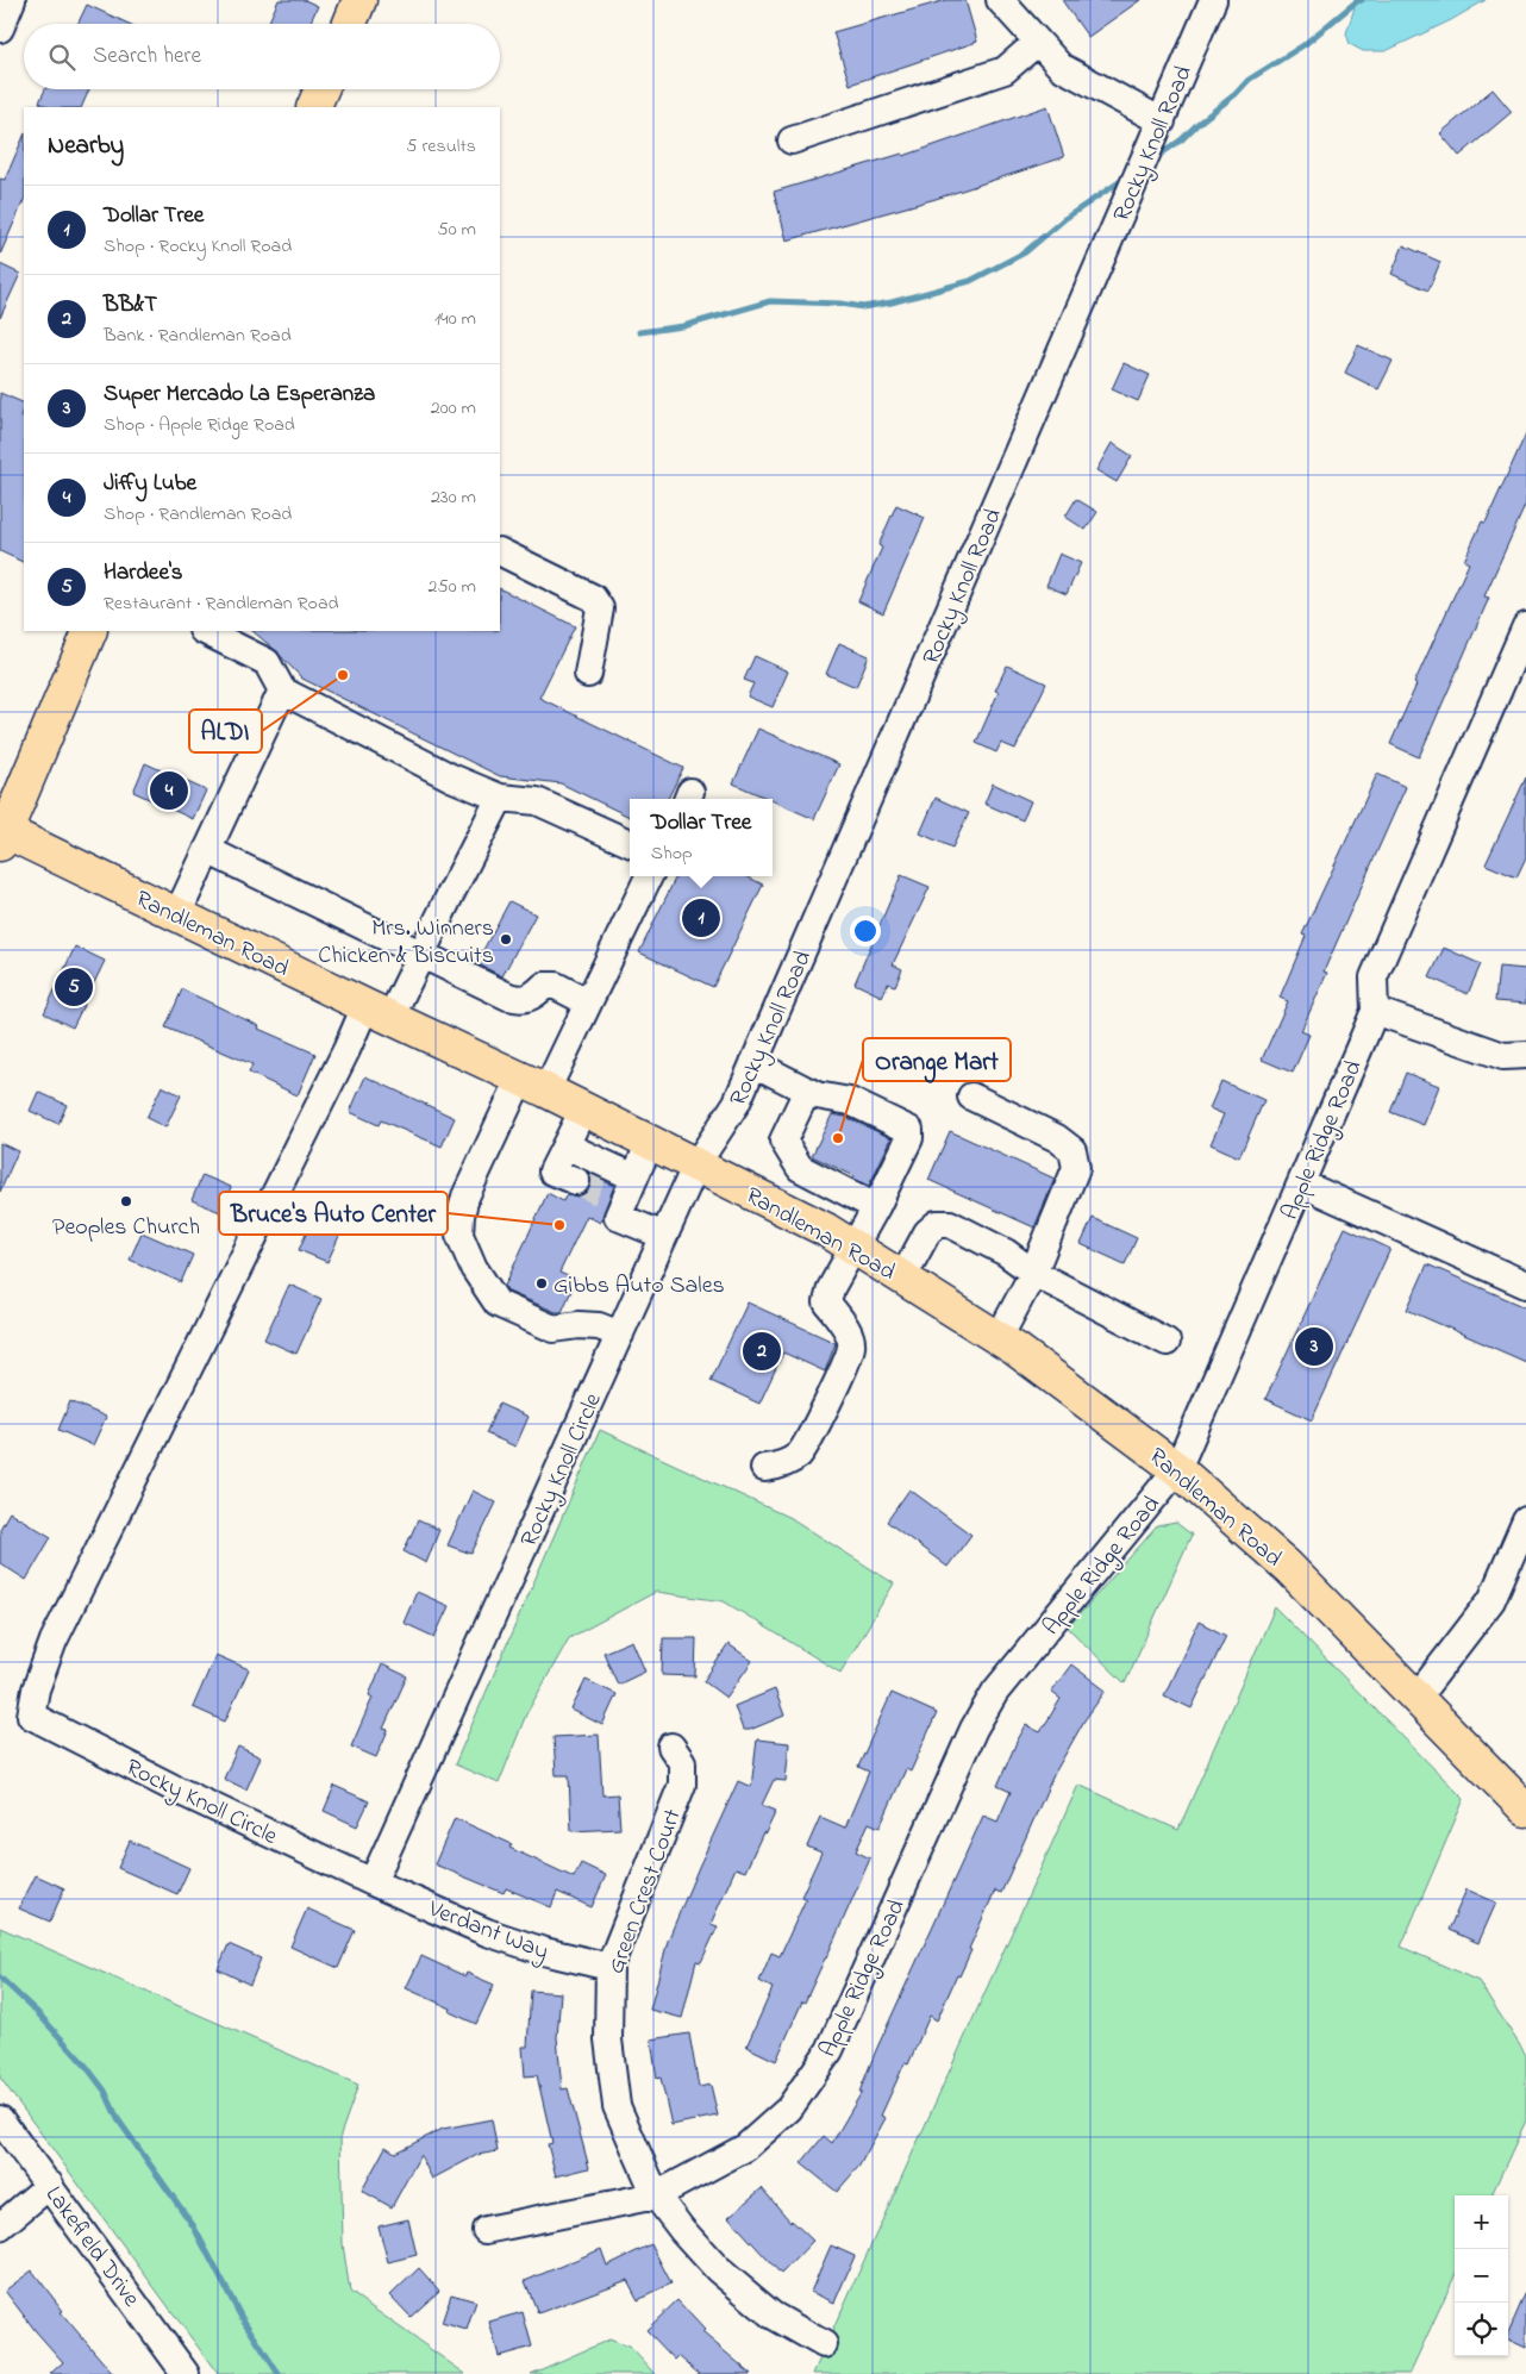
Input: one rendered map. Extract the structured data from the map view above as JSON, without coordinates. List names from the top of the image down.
{
  "streets": {
    "main road": ["Randleman Road"],
    "street": [
      "Rocky Knoll Road",
      "Apple Ridge Road",
      "Rocky Knoll Circle",
      "Green Crest Court",
      "Verdant Way",
      "Lakefield Drive"
    ]
  },
  "crossings": [
    ["Rocky Knoll Road", "Randleman Road"],
    ["Rocky Knoll Road", "Rocky Knoll Circle"],
    ["Randleman Road", "Apple Ridge Road"],
    ["Randleman Road", "Rocky Knoll Circle"],
    ["Apple Ridge Road", "Green Crest Court"],
    ["Rocky Knoll Circle", "Verdant Way"],
    ["Green Crest Court", "Verdant Way"]
  ],
  "places": [
    "ALDI",
    "Mrs. Winners Chicken & Biscuits",
    "Orange Mart",
    "Peoples Church",
    "Bruce's Auto Center",
    "Gibbs Auto Sales"
  ],
  "page": {
    "search": "Search here",
    "heading": ["Nearby", "5 results"],
    "list": [
      {
        "mark": "1",
        "name": "Dollar Tree",
        "note": "Shop · Rocky Knoll Road",
        "value": "50 m"
      },
      {
        "mark": "2",
        "name": "BB&T",
        "note": "Bank · Randleman Road",
        "value": "140 m"
      },
      {
        "mark": "3",
        "name": "Super Mercado La Esperanza",
        "note": "Shop · Apple Ridge Road",
        "value": "200 m"
      },
      {
        "mark": "4",
        "name": "Jiffy Lube",
        "note": "Shop · Randleman Road",
        "value": "230 m"
      },
      {
        "mark": "5",
        "name": "Hardee's",
        "note": "Restaurant · Randleman Road",
        "value": "250 m"
      }
    ],
    "pins": [
      "4",
      "1",
      "5",
      "3",
      "2"
    ],
    "popup": ["Dollar Tree", "Shop"],
    "map_buttons": ["+", "−"]
  }
}
